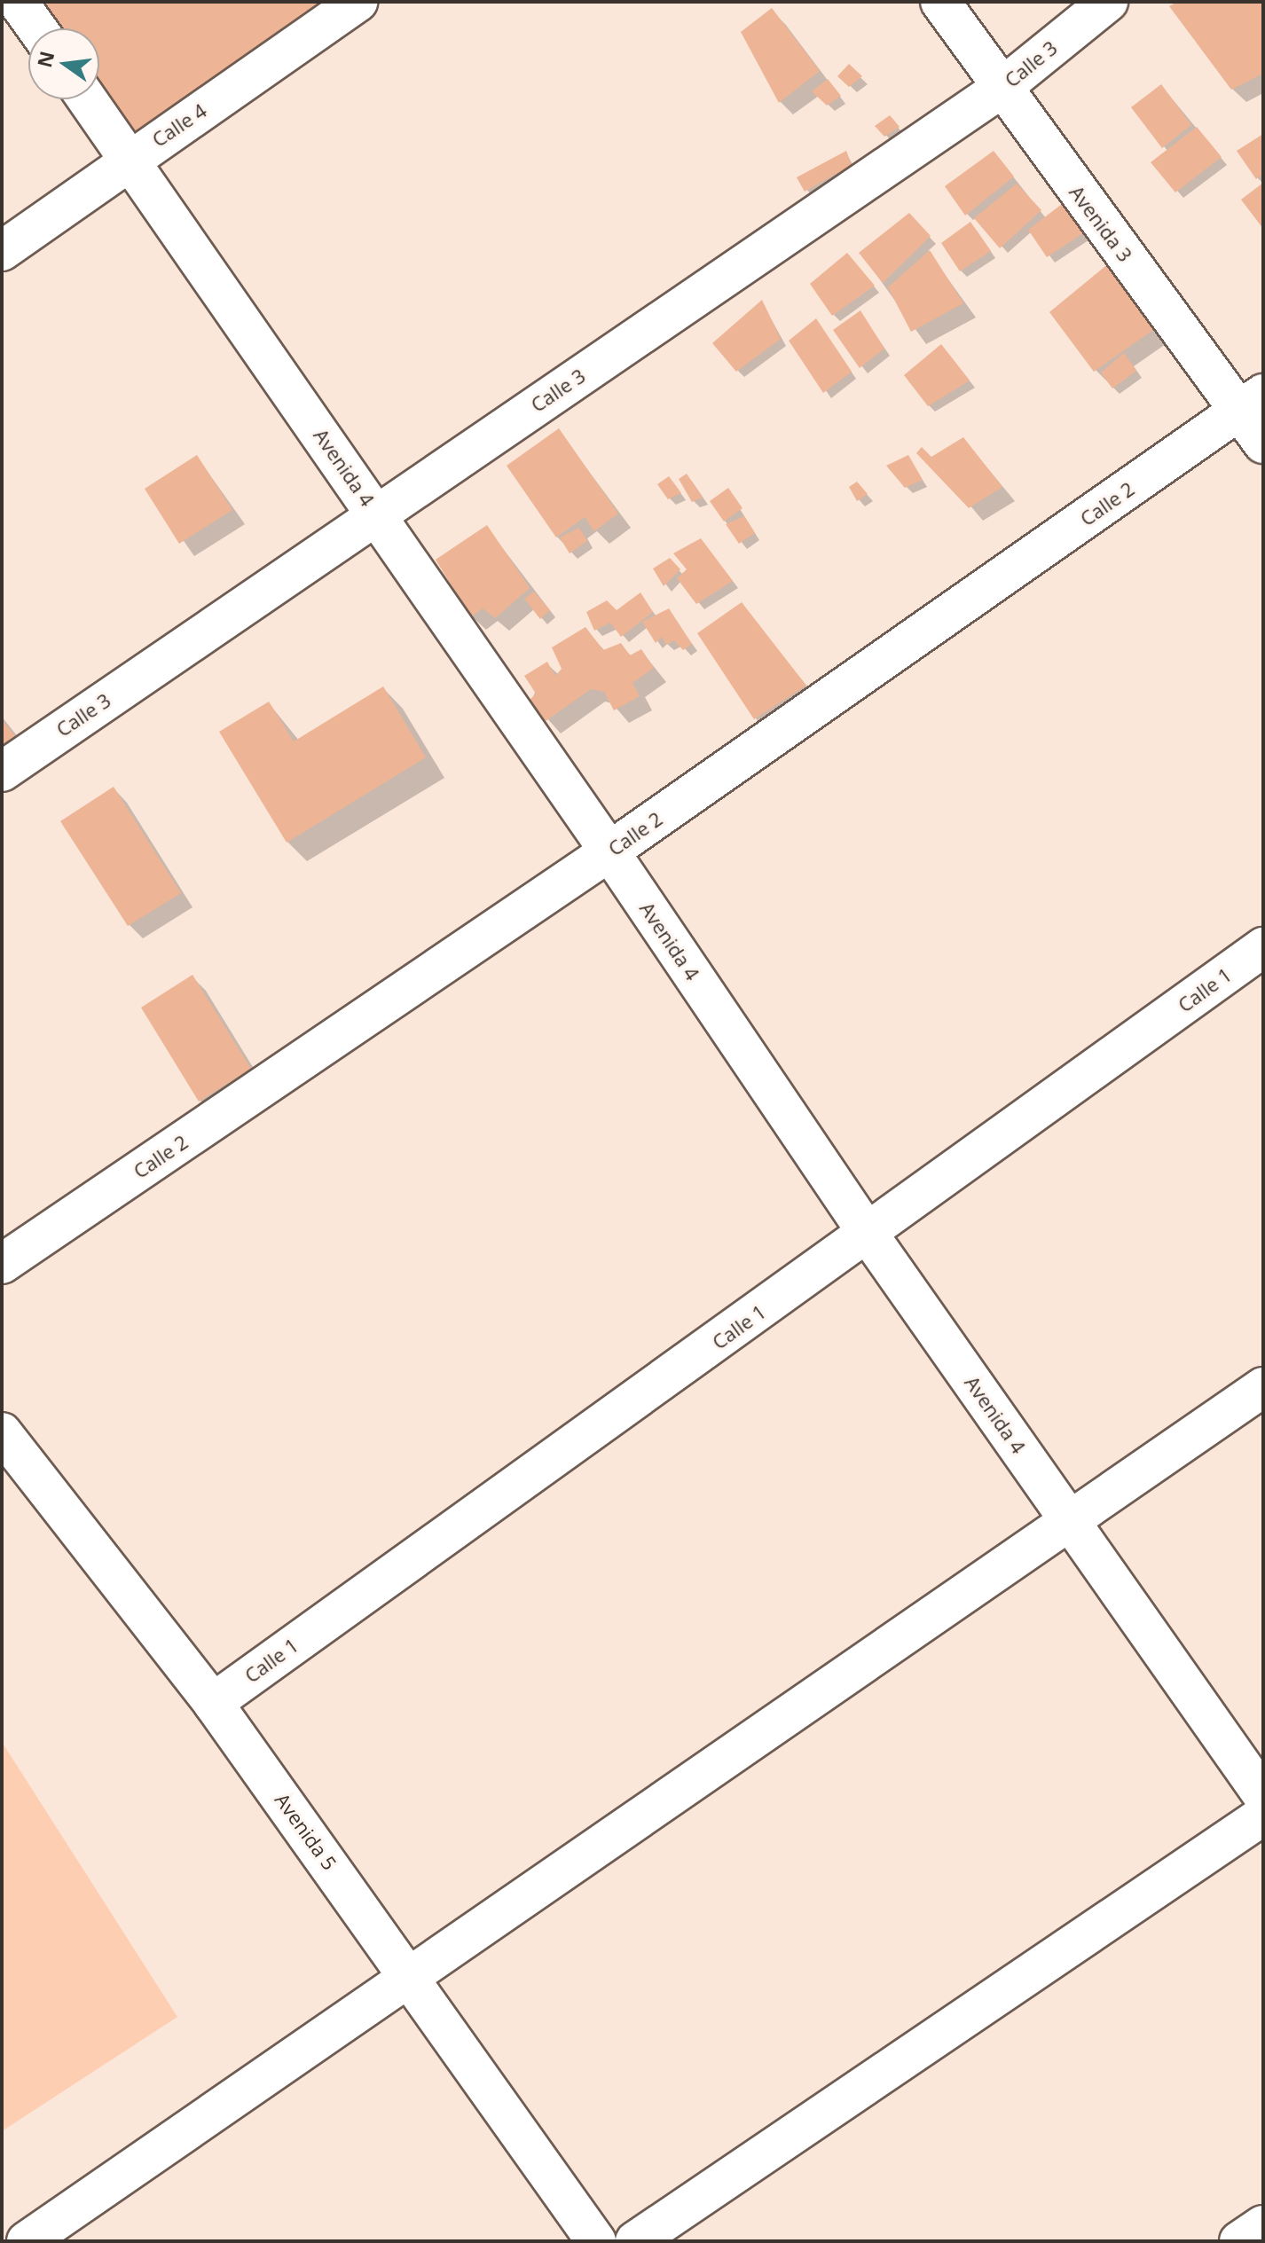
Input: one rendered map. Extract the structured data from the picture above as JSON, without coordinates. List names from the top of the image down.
{
  "streets": {
    "street": [
      "Calle 3",
      "Calle 4",
      "Avenida 3",
      "Avenida 4",
      "Calle 2",
      "Calle 1",
      "Avenida 5"
    ]
  },
  "crossings": [
    ["Calle 3", "Avenida 3"],
    ["Calle 3", "Avenida 4"],
    ["Calle 4", "Avenida 4"],
    ["Avenida 3", "Calle 2"],
    ["Avenida 4", "Calle 2"],
    ["Avenida 4", "Calle 1"],
    ["Calle 1", "Avenida 5"]
  ],
  "north": "left"
}
